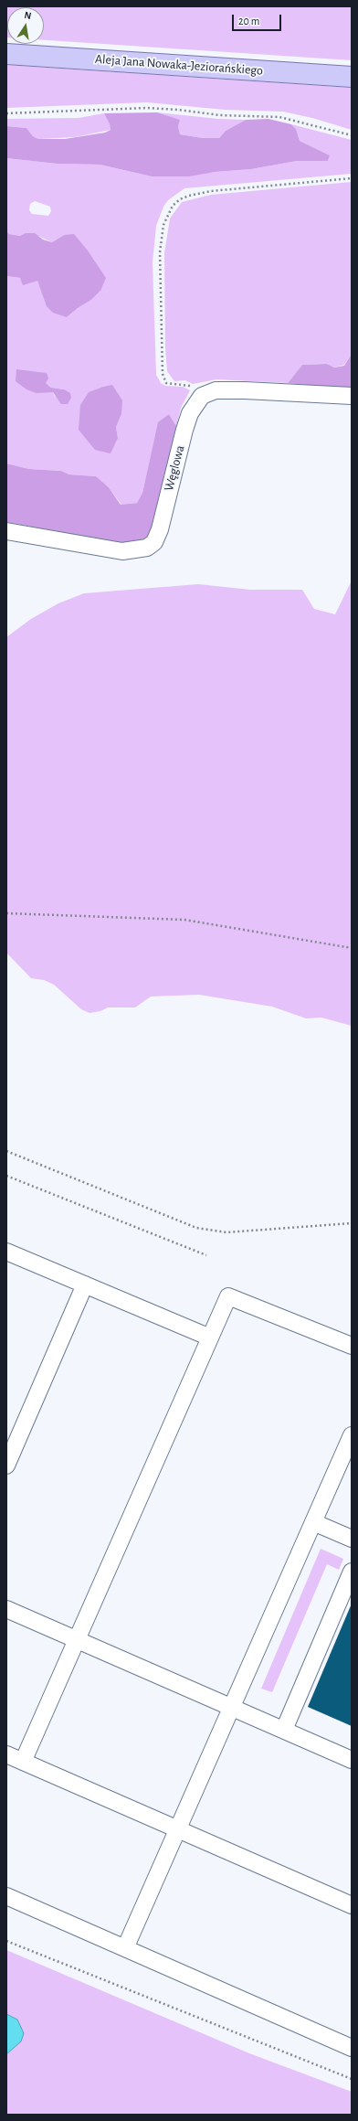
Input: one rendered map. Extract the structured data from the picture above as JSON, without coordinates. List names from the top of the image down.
{
  "streets": {
    "main road": ["Aleja Jana Nowaka-Jeziorańskiego"],
    "street": ["Węglowa"]
  },
  "scale_bar": "20 m",
  "north": "top"
}
